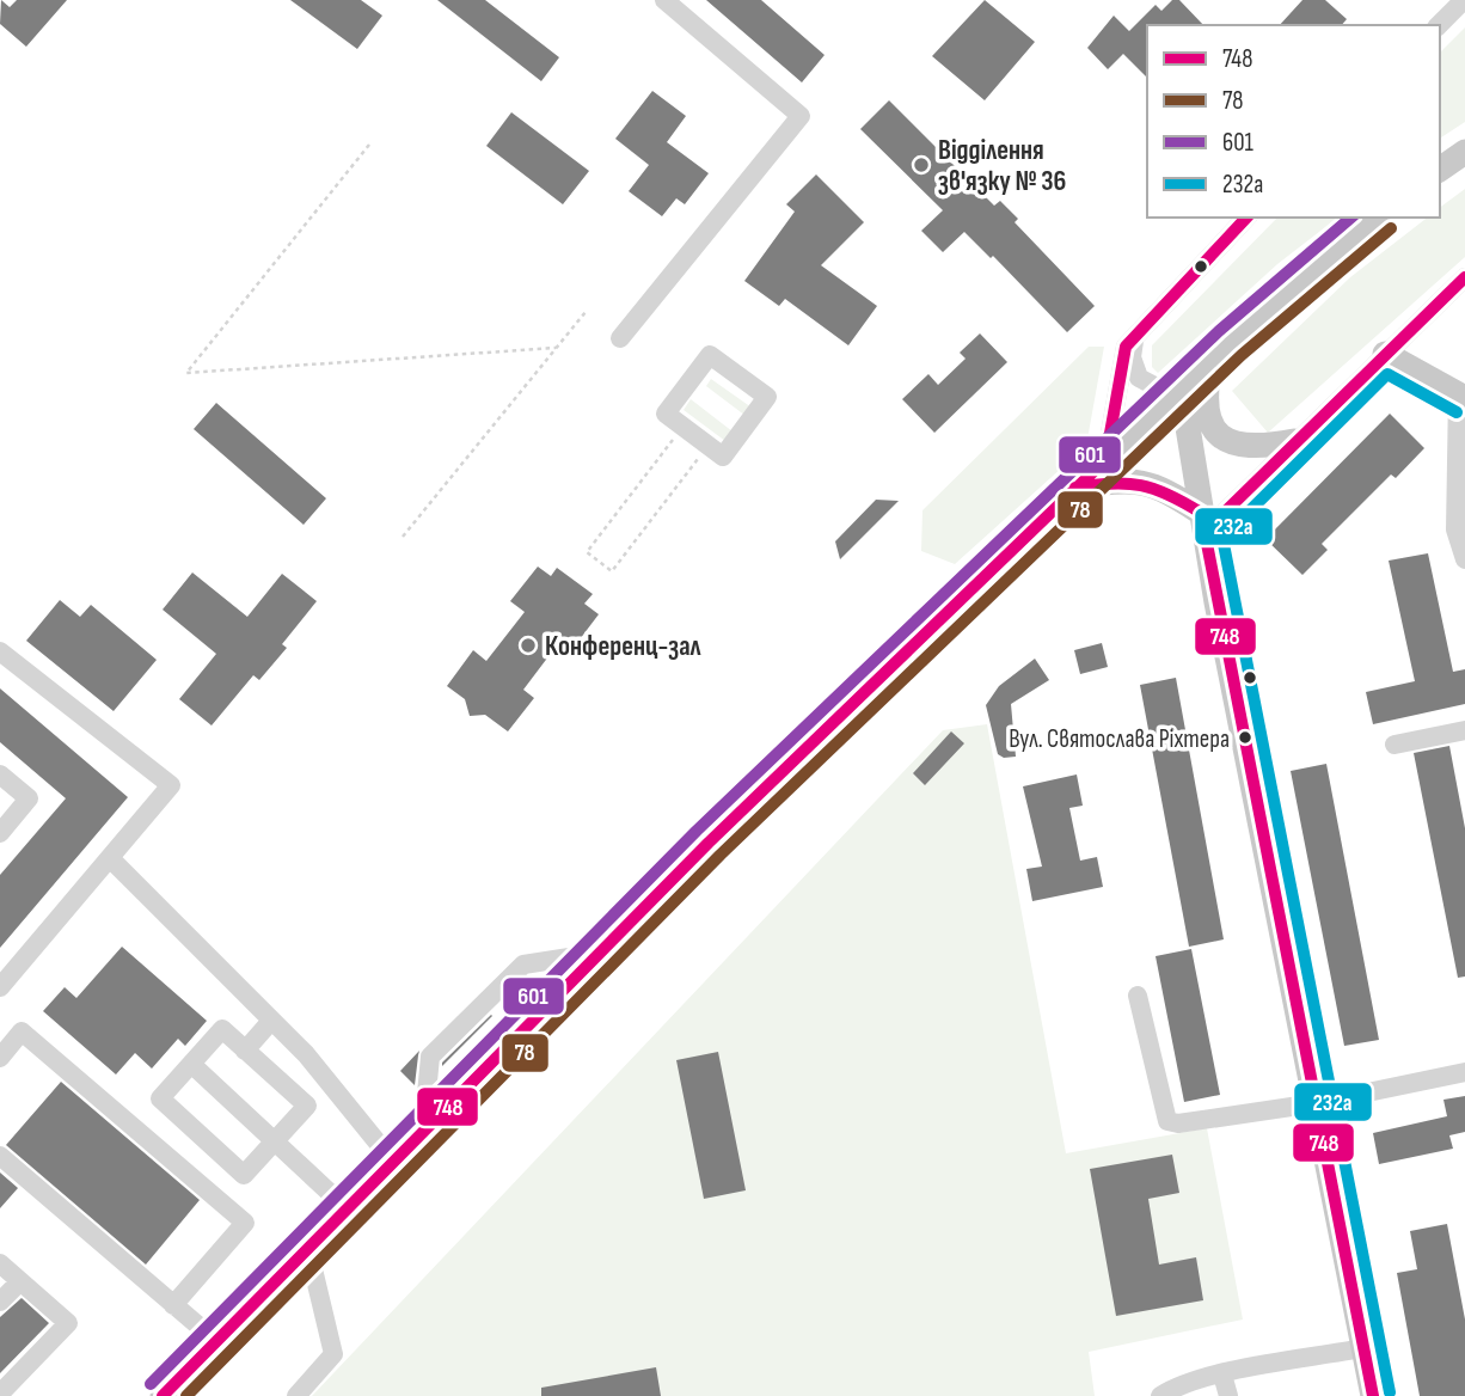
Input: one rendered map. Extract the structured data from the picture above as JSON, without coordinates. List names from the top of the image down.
{
  "places": ["Відділення зв'язку № 36", "Конференц-зал", "Вул. Святослава Ріхтера"],
  "lines": [
    "transit line 748",
    "transit line 601",
    "transit line 78",
    "transit line 232а"
  ],
  "legend": [
    "748",
    "78",
    "601",
    "232а"
  ]
}
